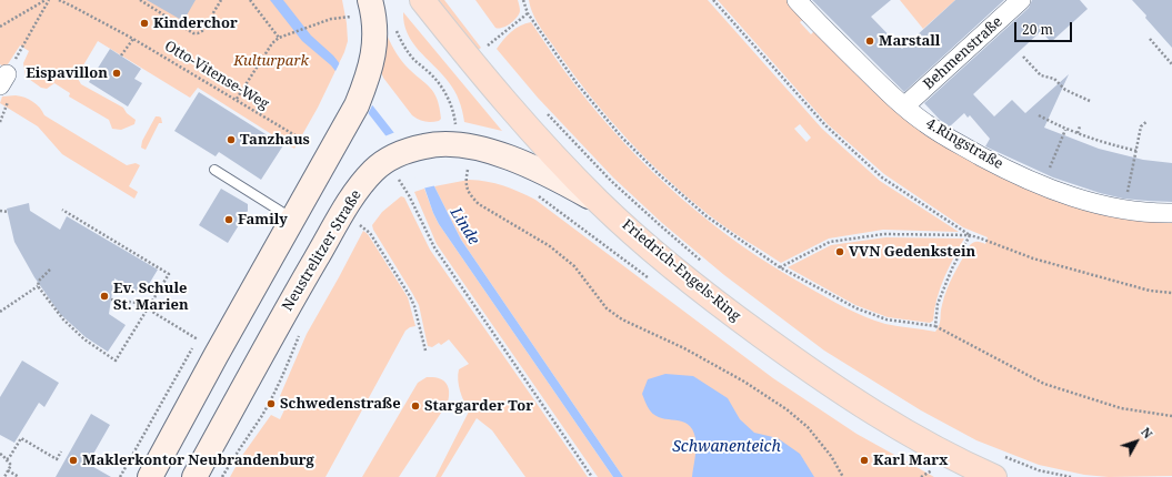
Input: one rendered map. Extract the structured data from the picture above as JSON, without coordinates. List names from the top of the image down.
{
  "streets": {
    "main road": ["Neustrelitzer Straße", "Friedrich-Engels-Ring"],
    "street": ["Behmenstraße", "4.Ringstraße"],
    "path": ["Otto-Vitense-Weg"]
  },
  "crossings": [
    ["Behmenstraße", "4.Ringstraße"],
    ["Neustrelitzer Straße", "Friedrich-Engels-Ring"]
  ],
  "water": ["Linde", "Schwanenteich"],
  "parks": ["Kulturpark"],
  "places": [
    "Kinderchor",
    "Marstall",
    "Eispavillon",
    "Tanzhaus",
    "Family",
    "VVN Gedenkstein",
    "Ev. Schule St. Marien",
    "Schwedenstraße",
    "Stargarder Tor",
    "Maklerkontor Neubrandenburg",
    "Karl Marx"
  ],
  "scale_bar": "20 m",
  "north": "top right"
}
